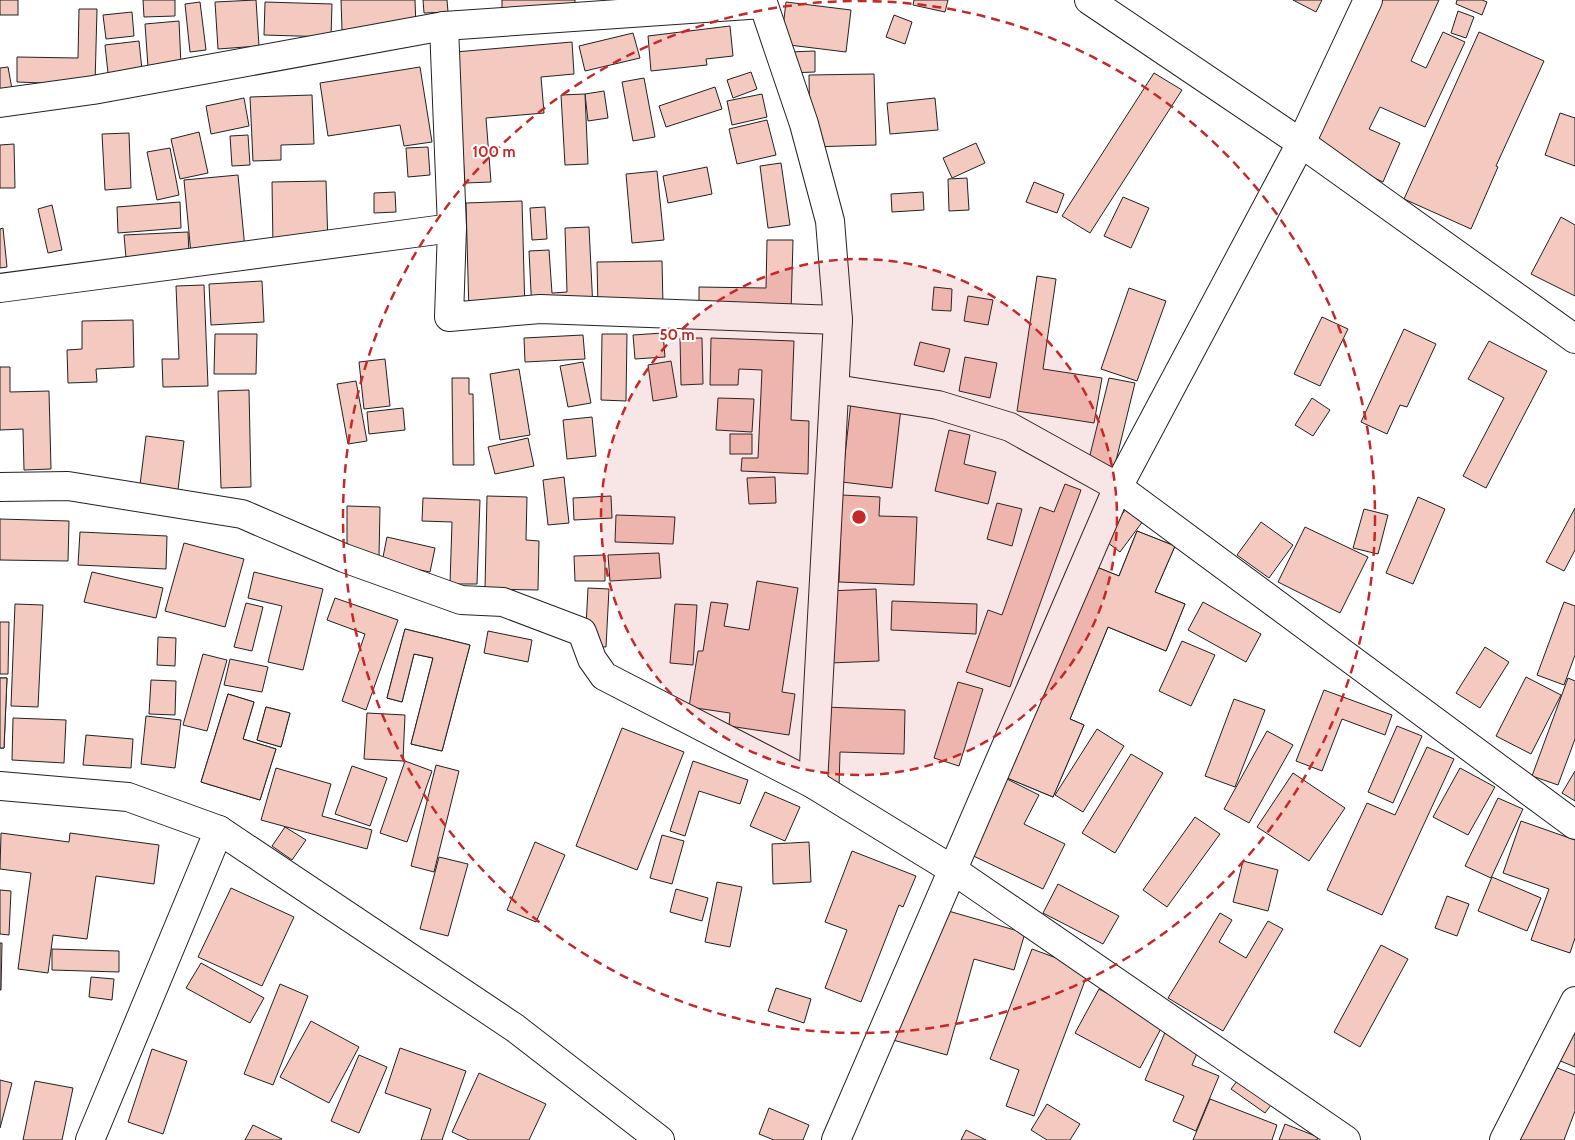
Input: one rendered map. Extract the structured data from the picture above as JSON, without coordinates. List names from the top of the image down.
{
  "rings": ["100 m", "50 m"]
}
